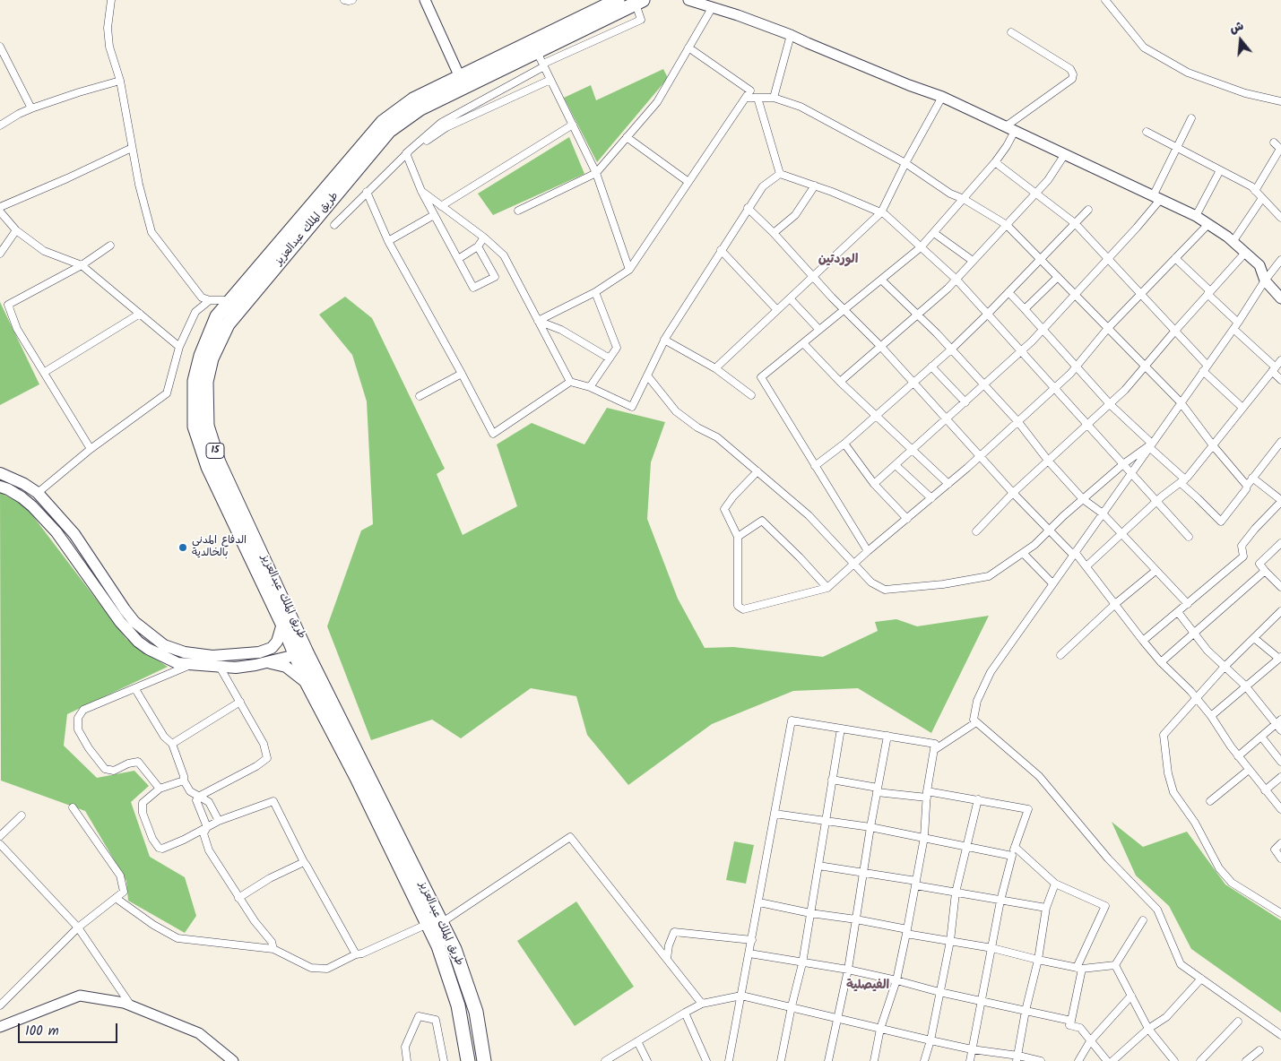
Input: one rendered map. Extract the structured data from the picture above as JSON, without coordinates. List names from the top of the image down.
{
  "streets": {
    "highway": ["طريق الملك عبدالعزيز", "15"]
  },
  "districts": ["الوردتين", "الفيصلية"],
  "places": ["الدفاع المدني بالخالدية"],
  "scale_bar": "100 m",
  "north": "top"
}
